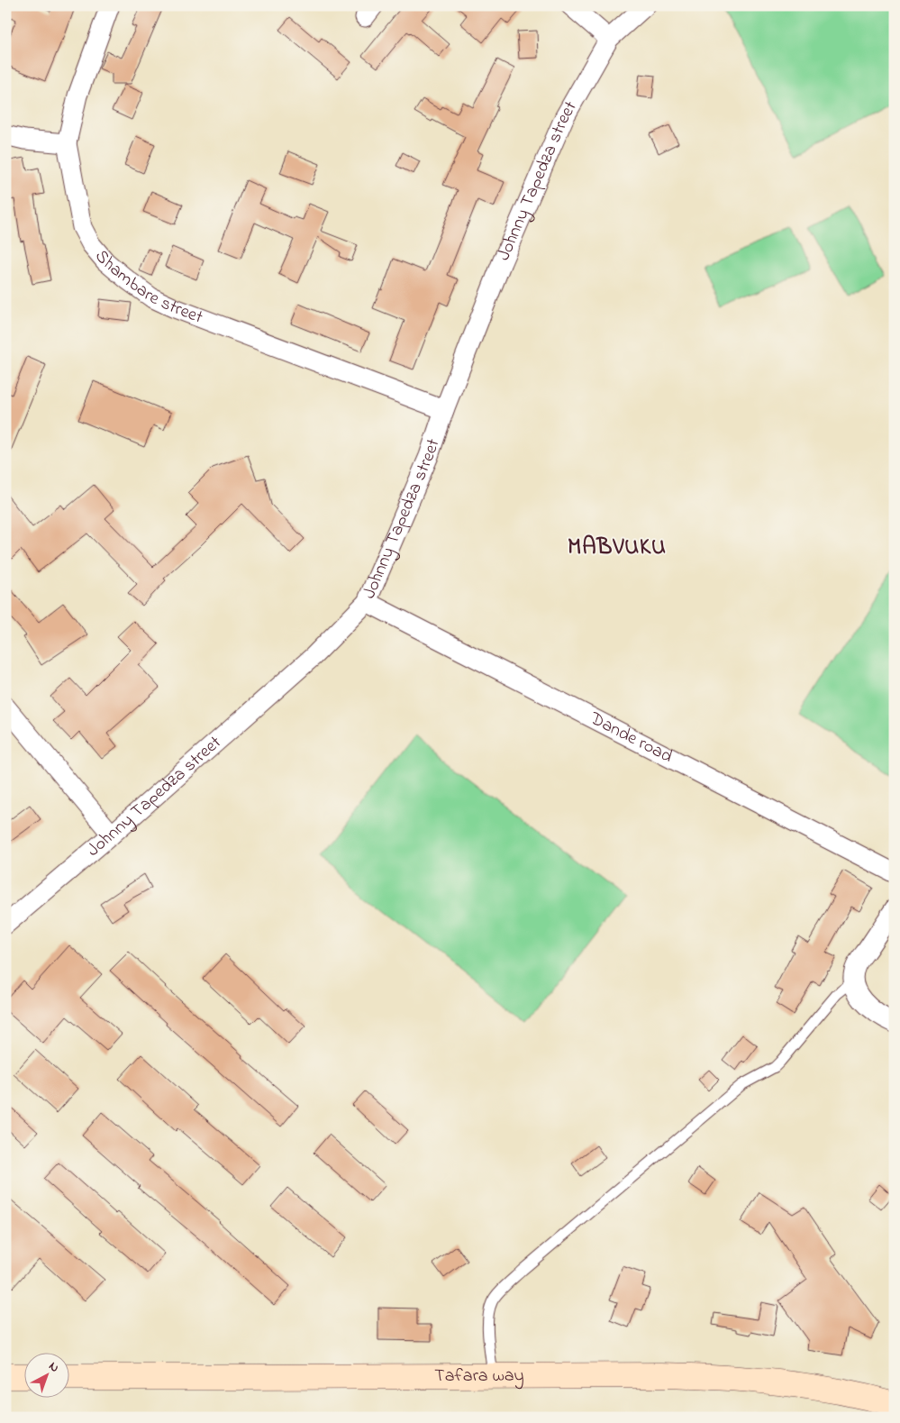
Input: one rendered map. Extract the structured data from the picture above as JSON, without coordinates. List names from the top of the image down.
{
  "streets": {
    "street": [
      "Johnny Tapedza street",
      "Shambare street",
      "Dande road",
      "Tafara way"
    ]
  },
  "crossings": [
    ["Johnny Tapedza street", "Shambare street"],
    ["Johnny Tapedza street", "Dande road"]
  ],
  "districts": ["MABVUKU"],
  "north": "top right"
}
